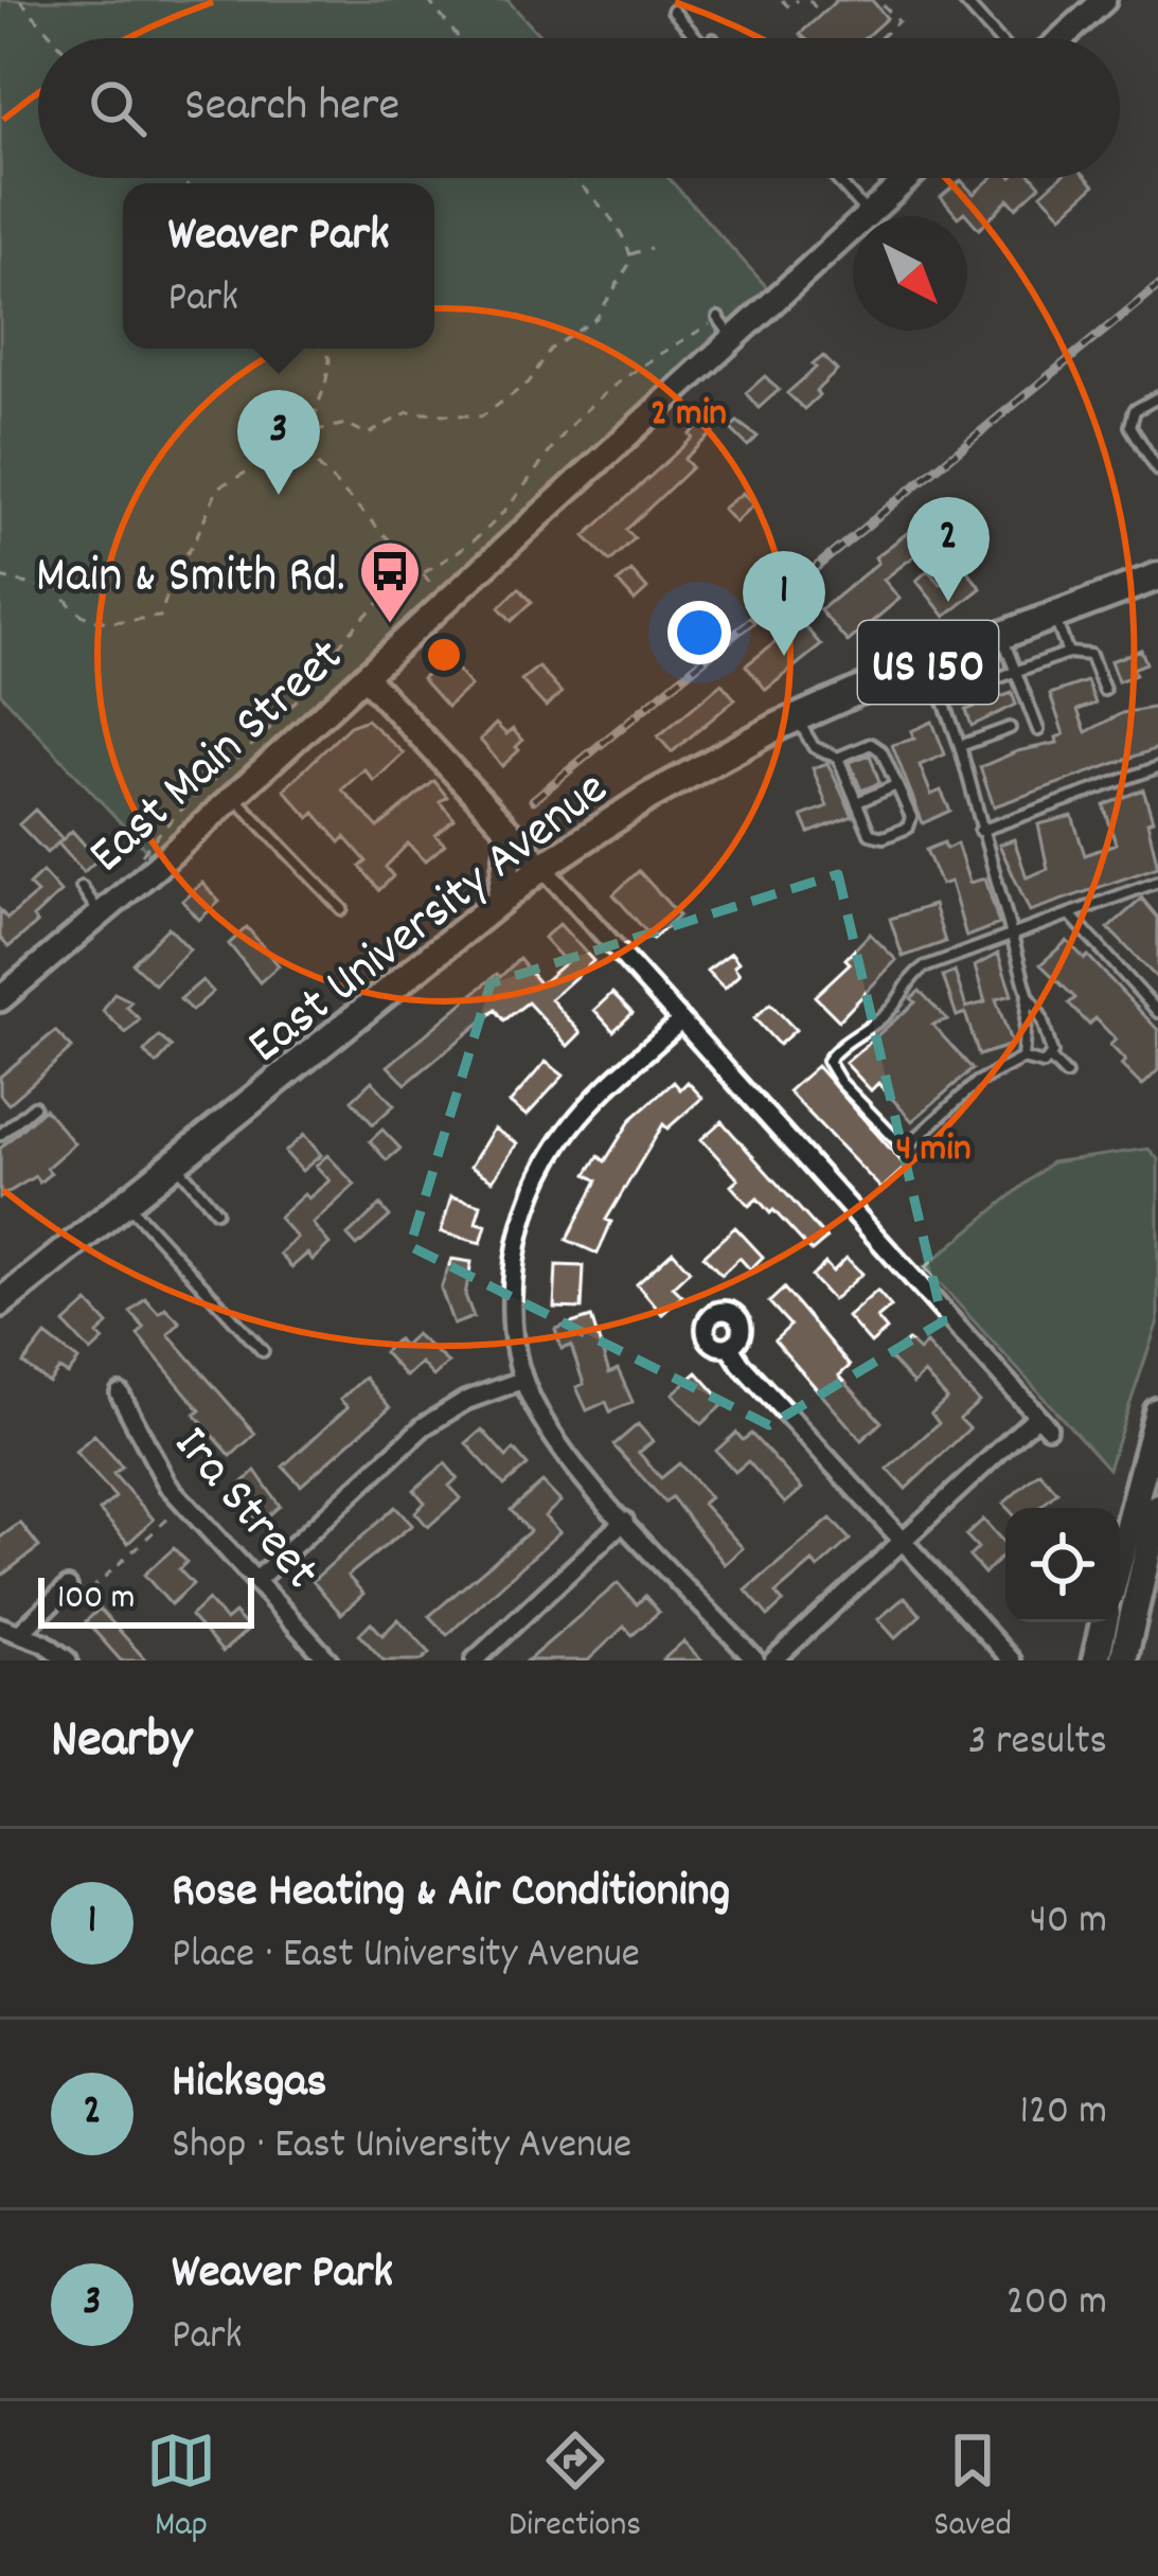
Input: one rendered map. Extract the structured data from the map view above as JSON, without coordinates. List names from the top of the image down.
{
  "streets": {
    "main road": ["US 150", "East Main Street", "East University Avenue"],
    "street": ["Ira Street"]
  },
  "places": {
    "bus stop": ["Main & Smith Rd."]
  },
  "scale_bar": "100 m",
  "north": "bottom right",
  "page": {
    "search": "Search here",
    "popup": ["Weaver Park", "Park"],
    "pins": ["3", "2", "1"],
    "scale": "100 m",
    "heading": ["Nearby", "3 results"],
    "list": [
      {
        "mark": "1",
        "name": "Rose Heating & Air Conditioning",
        "note": "Place · East University Avenue",
        "value": "40 m"
      },
      {
        "mark": "2",
        "name": "Hicksgas",
        "note": "Shop · East University Avenue",
        "value": "120 m"
      },
      {
        "mark": "3",
        "name": "Weaver Park",
        "note": "Park",
        "value": "200 m"
      }
    ],
    "nav": ["Map", "Directions", "Saved"]
  },
  "rings": ["2 min", "4 min"]
}
